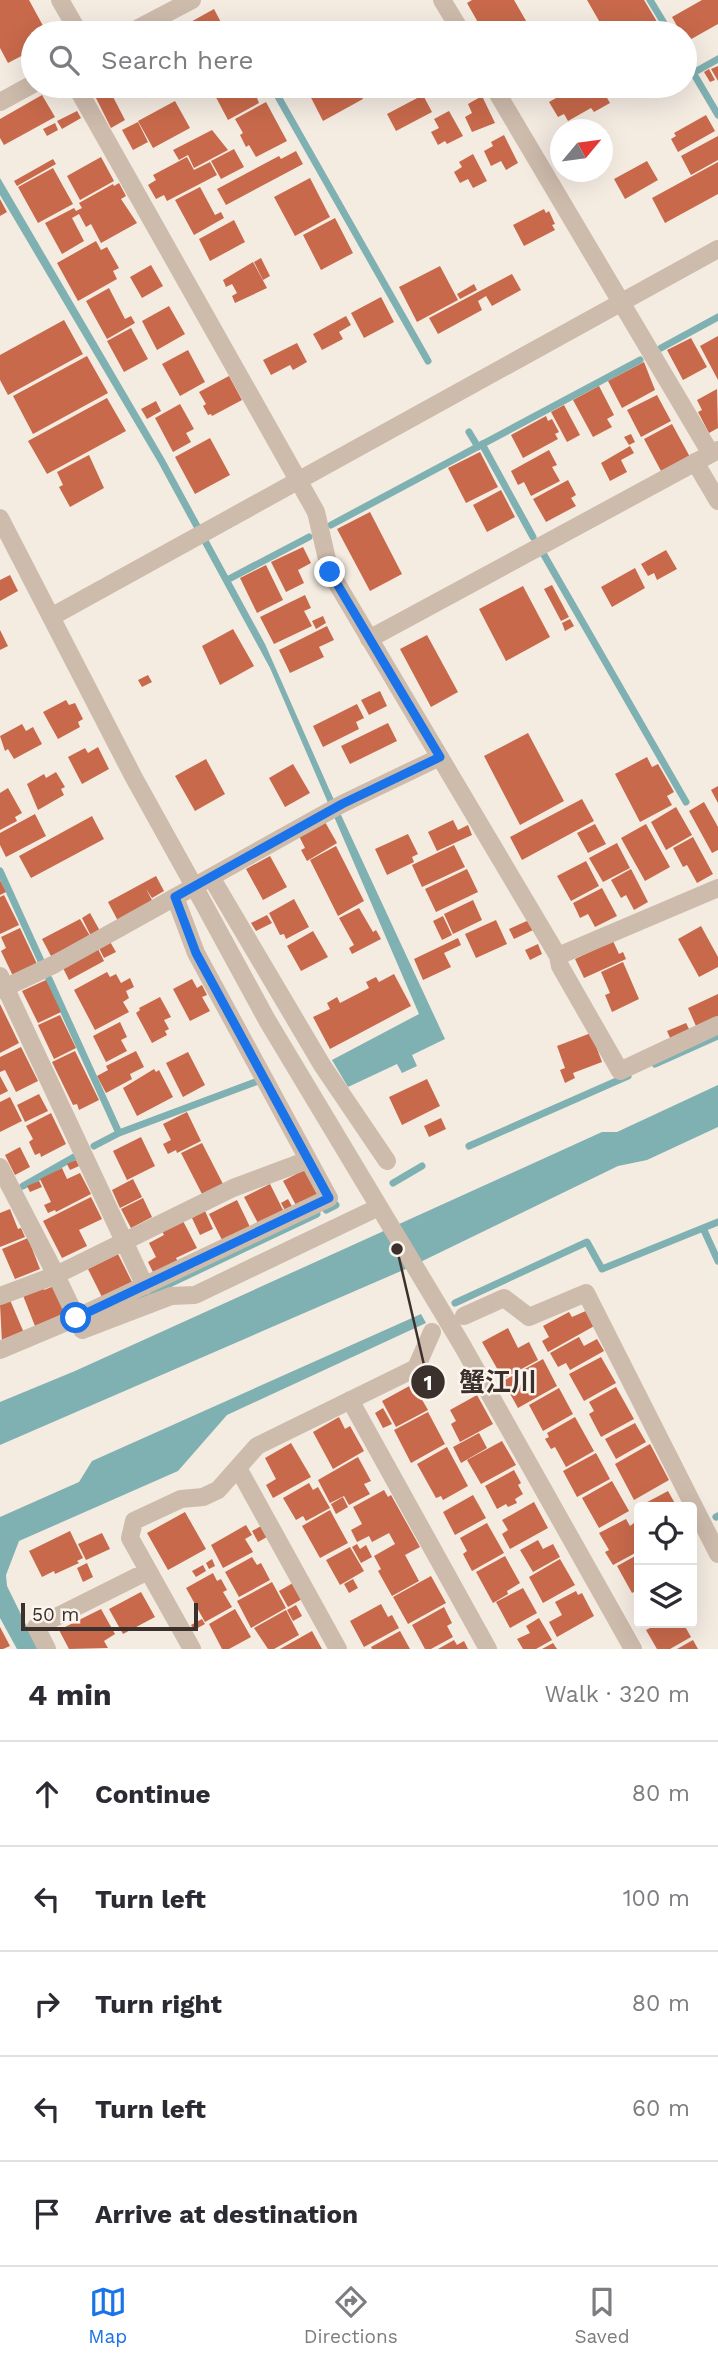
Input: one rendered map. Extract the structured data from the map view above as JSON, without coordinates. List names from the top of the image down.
{
  "places": ["蟹江川"],
  "scale_bar": "50 m",
  "north": "top right",
  "page": {
    "search": "Search here",
    "scale": "50 m",
    "heading": ["4 min", "Walk · 320 m"],
    "list": [
      ["Continue", "80 m"],
      ["Turn left", "100 m"],
      ["Turn right", "80 m"],
      ["Turn left", "60 m"],
      "Arrive at destination"
    ],
    "nav": ["Map", "Directions", "Saved"]
  }
}
